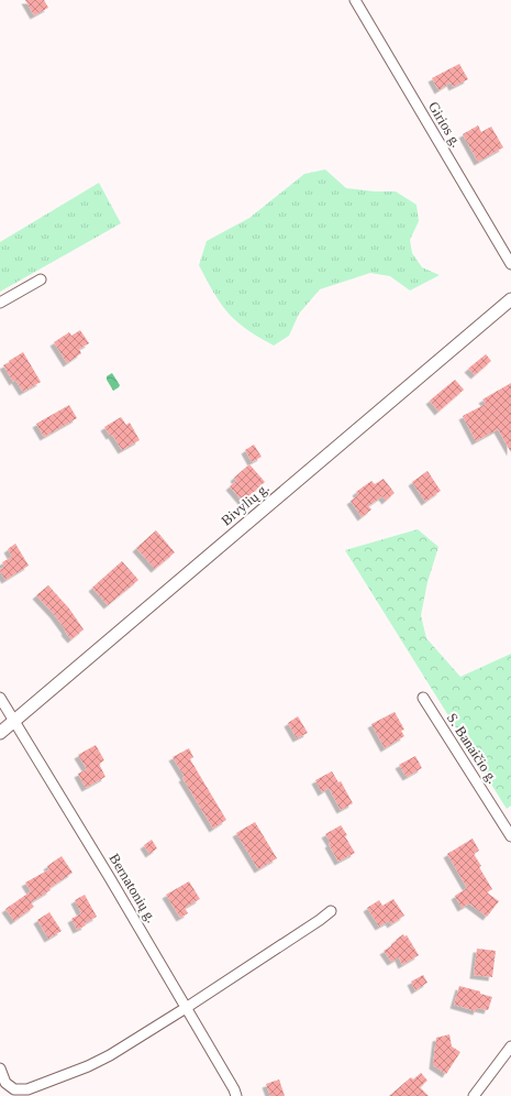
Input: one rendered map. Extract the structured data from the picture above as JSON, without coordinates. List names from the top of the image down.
{
  "streets": {
    "street": [
      "Girios g.",
      "Bivylių g.",
      "S. Banaičio g.",
      "Bernatonių g."
    ]
  },
  "crossings": [
    ["Bivylių g.", "Bernatonių g."]
  ]
}
